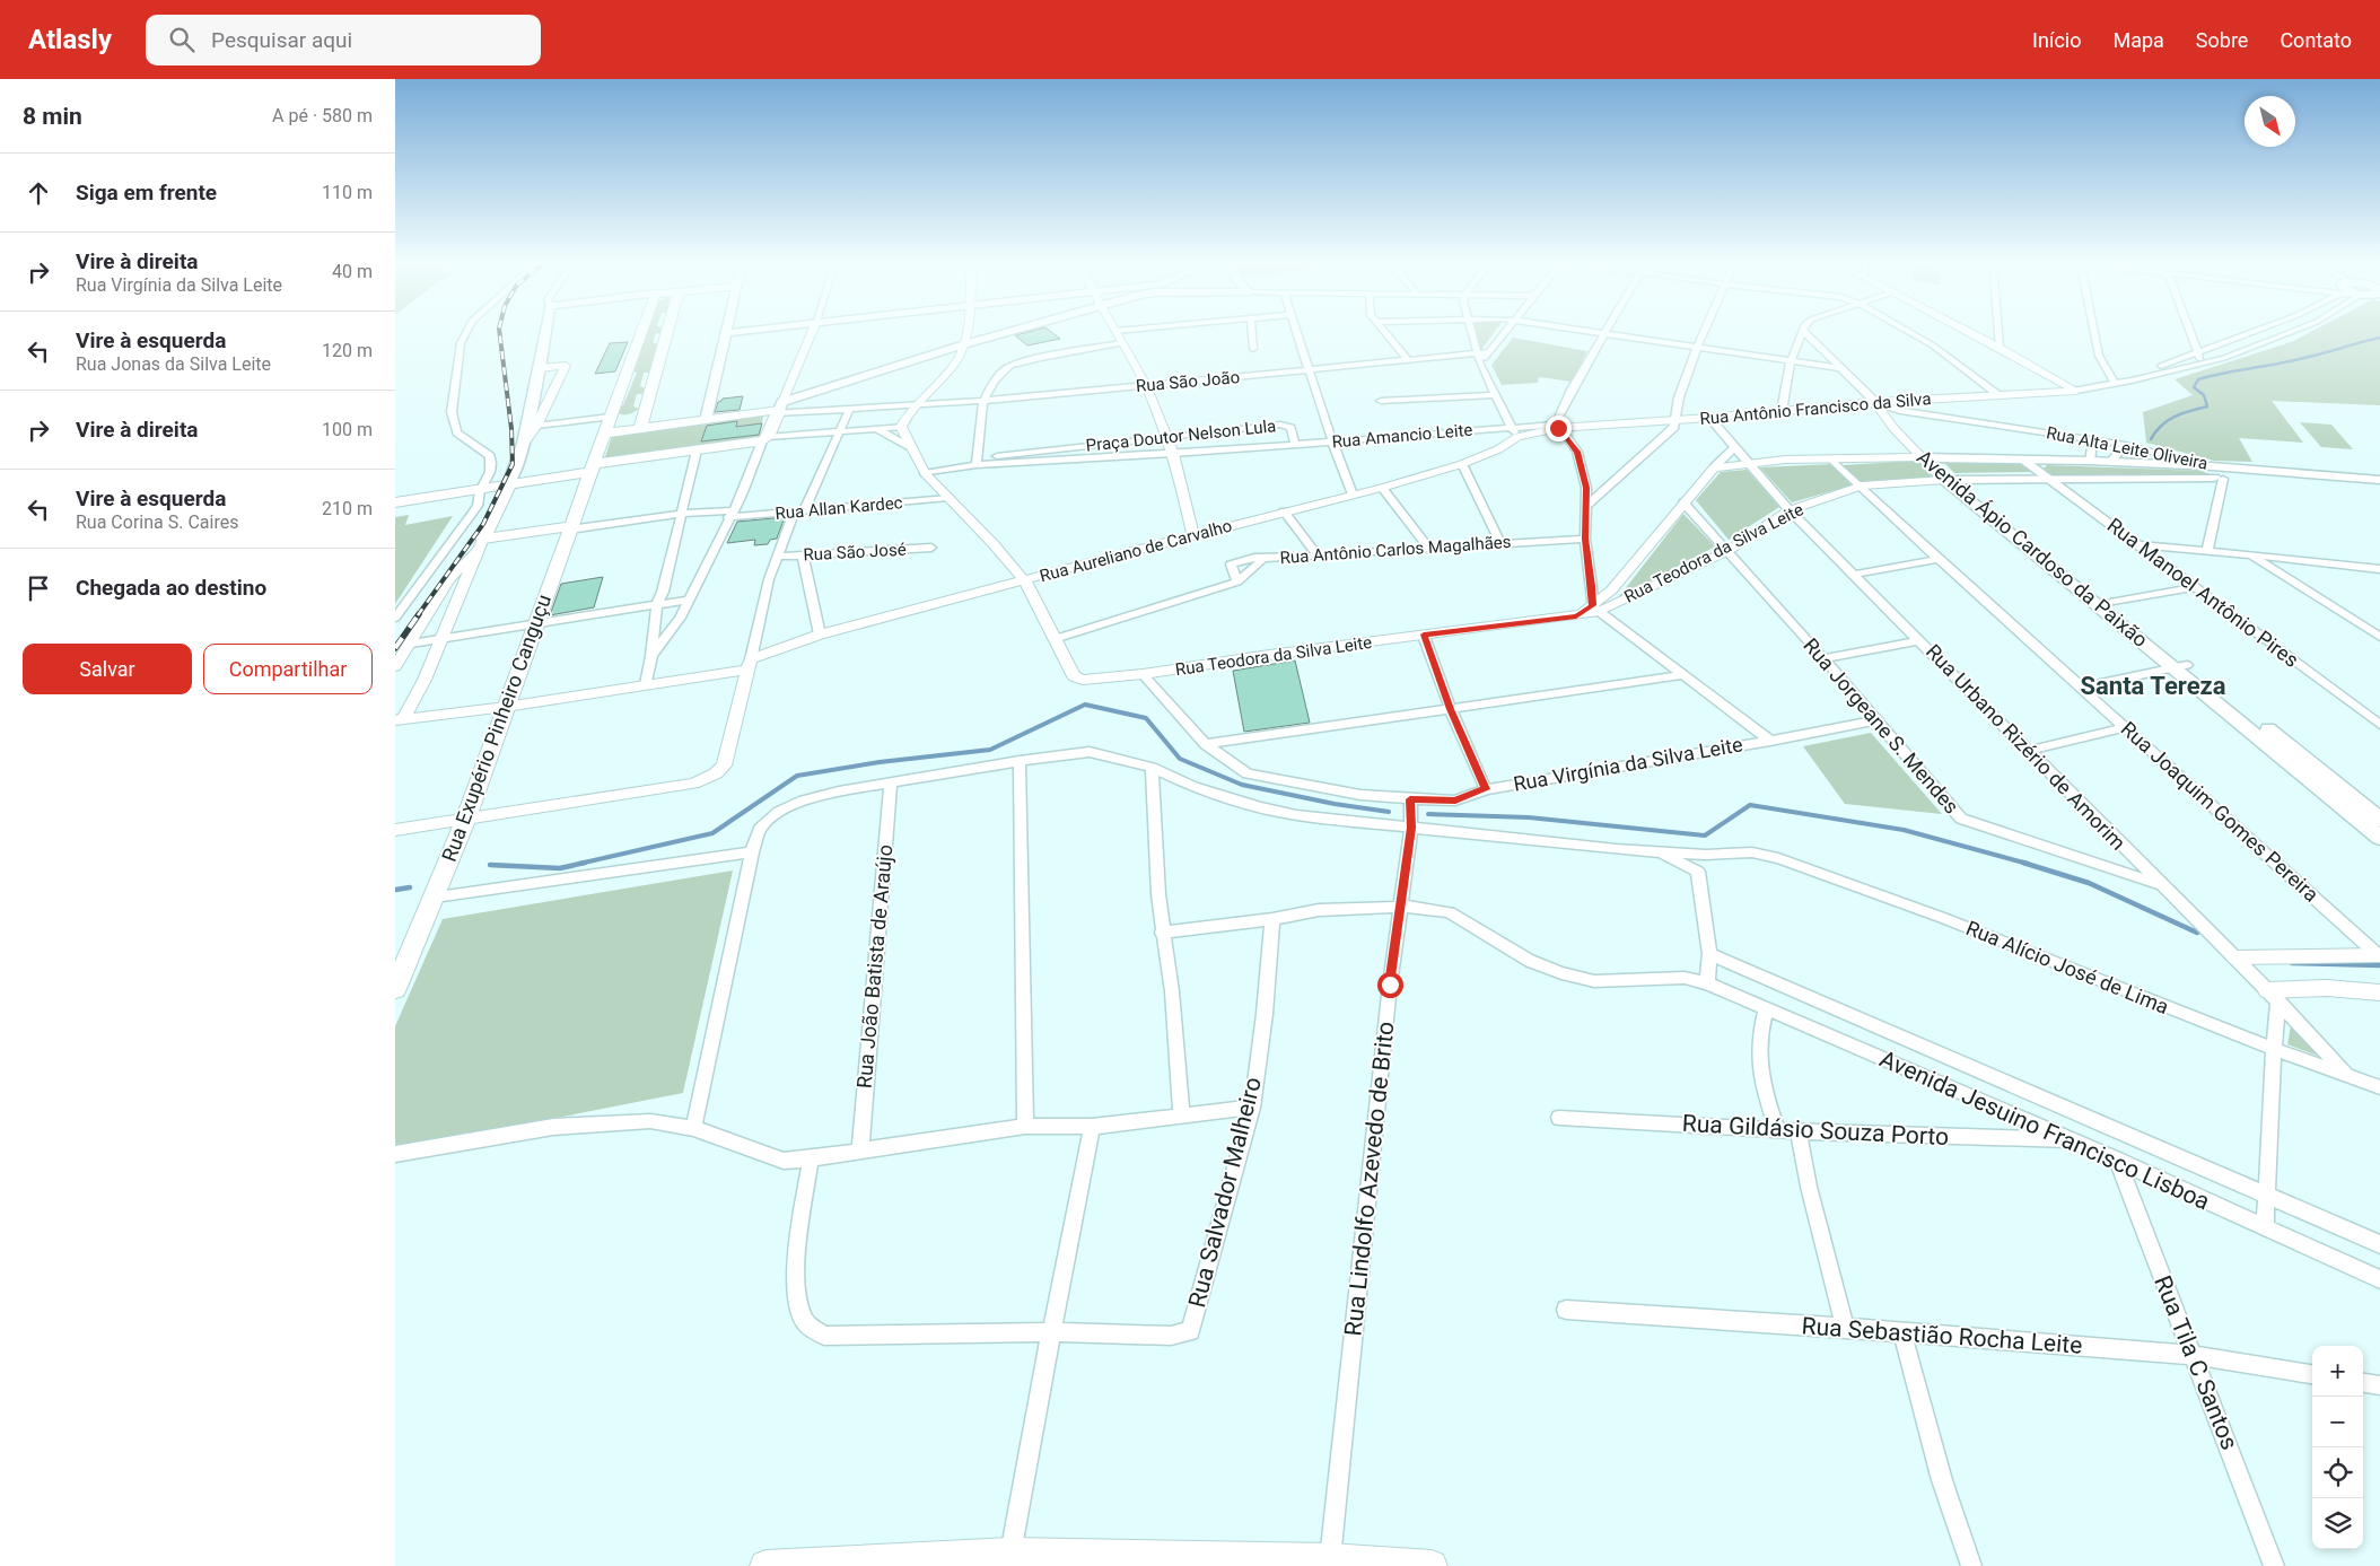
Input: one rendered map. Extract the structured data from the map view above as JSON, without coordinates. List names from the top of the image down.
{
  "streets": {
    "main road": [
      "Rua Alta Leite Oliveira",
      "Avenida Ápio Cardoso da Paixão",
      "Rua Teodora da Silva Leite",
      "Rua Exupério Pinheiro Canguçu"
    ],
    "street": [
      "Rua São João",
      "Rua Antônio Francisco da Silva",
      "Praça Doutor Nelson Lula",
      "Rua Amancio Leite",
      "Rua Allan Kardec",
      "Rua Antônio Carlos Magalhães",
      "Rua Aureliano de Carvalho",
      "Rua São José",
      "Rua Manoel Antônio Pires",
      "Rua Jorgeane S. Mendes",
      "Rua Urbano Rizério de Amorim",
      "Rua Virgínia da Silva Leite",
      "Rua Joaquim Gomes Pereira",
      "Rua João Batista de Araújo",
      "Rua Alício José de Lima",
      "Rua Gildásio Souza Porto",
      "Avenida Jesuino Francisco Lisboa",
      "Rua Lindolfo Azevedo de Brito",
      "Rua Salvador Malheiro",
      "Rua Sebastião Rocha Leite",
      "Rua Tila C Santos"
    ]
  },
  "crossings": [
    ["Rua Antônio Francisco da Silva", "Rua Amancio Leite"],
    ["Rua Antônio Francisco da Silva", "Rua Alta Leite Oliveira"],
    ["Rua Antônio Francisco da Silva", "Avenida Ápio Cardoso da Paixão"],
    ["Rua Antônio Francisco da Silva", "Rua Aureliano de Carvalho"],
    ["Rua Antônio Francisco da Silva", "Rua Urbano Rizério de Amorim"],
    ["Praça Doutor Nelson Lula", "Rua Amancio Leite"],
    ["Rua Amancio Leite", "Rua Aureliano de Carvalho"],
    ["Rua Alta Leite Oliveira", "Avenida Ápio Cardoso da Paixão"],
    ["Rua Alta Leite Oliveira", "Rua Teodora da Silva Leite"],
    ["Rua Allan Kardec", "Rua Exupério Pinheiro Canguçu"],
    ["Avenida Ápio Cardoso da Paixão", "Rua Teodora da Silva Leite"],
    ["Rua Antônio Carlos Magalhães", "Rua Teodora da Silva Leite"],
    ["Rua Aureliano de Carvalho", "Rua Exupério Pinheiro Canguçu"],
    ["Rua Teodora da Silva Leite", "Rua Manoel Antônio Pires"],
    ["Rua Teodora da Silva Leite", "Rua Jorgeane S. Mendes"],
    ["Rua Teodora da Silva Leite", "Rua Urbano Rizério de Amorim"],
    ["Rua Teodora da Silva Leite", "Rua Joaquim Gomes Pereira"],
    ["Rua Jorgeane S. Mendes", "Rua Urbano Rizério de Amorim"],
    ["Rua Jorgeane S. Mendes", "Rua Virgínia da Silva Leite"],
    ["Rua Urbano Rizério de Amorim", "Rua Alício José de Lima"],
    ["Rua Virgínia da Silva Leite", "Rua Lindolfo Azevedo de Brito"],
    ["Rua João Batista de Araújo", "Rua Alício José de Lima"],
    ["Rua Alício José de Lima", "Rua Lindolfo Azevedo de Brito"],
    ["Rua Gildásio Souza Porto", "Avenida Jesuino Francisco Lisboa"],
    ["Avenida Jesuino Francisco Lisboa", "Rua Lindolfo Azevedo de Brito"],
    ["Avenida Jesuino Francisco Lisboa", "Rua Salvador Malheiro"],
    ["Avenida Jesuino Francisco Lisboa", "Rua Tila C Santos"],
    ["Rua Sebastião Rocha Leite", "Rua Tila C Santos"]
  ],
  "districts": ["Santa Tereza"],
  "north": "bottom right",
  "page": {
    "header": "Atlasly",
    "search": "Pesquisar aqui",
    "nav": [
      "Início",
      "Mapa",
      "Sobre",
      "Contato"
    ],
    "heading": ["8 min", "A pé · 580 m"],
    "list": [
      ["Siga em frente", "110 m"],
      ["Vire à direita", "Rua Virgínia da Silva Leite", "40 m"],
      ["Vire à esquerda", "Rua Jonas da Silva Leite", "120 m"],
      ["Vire à direita", "100 m"],
      ["Vire à esquerda", "Rua Corina S. Caires", "210 m"],
      "Chegada ao destino"
    ],
    "buttons": ["Salvar", "Compartilhar"],
    "map_buttons": ["+", "−"]
  }
}
